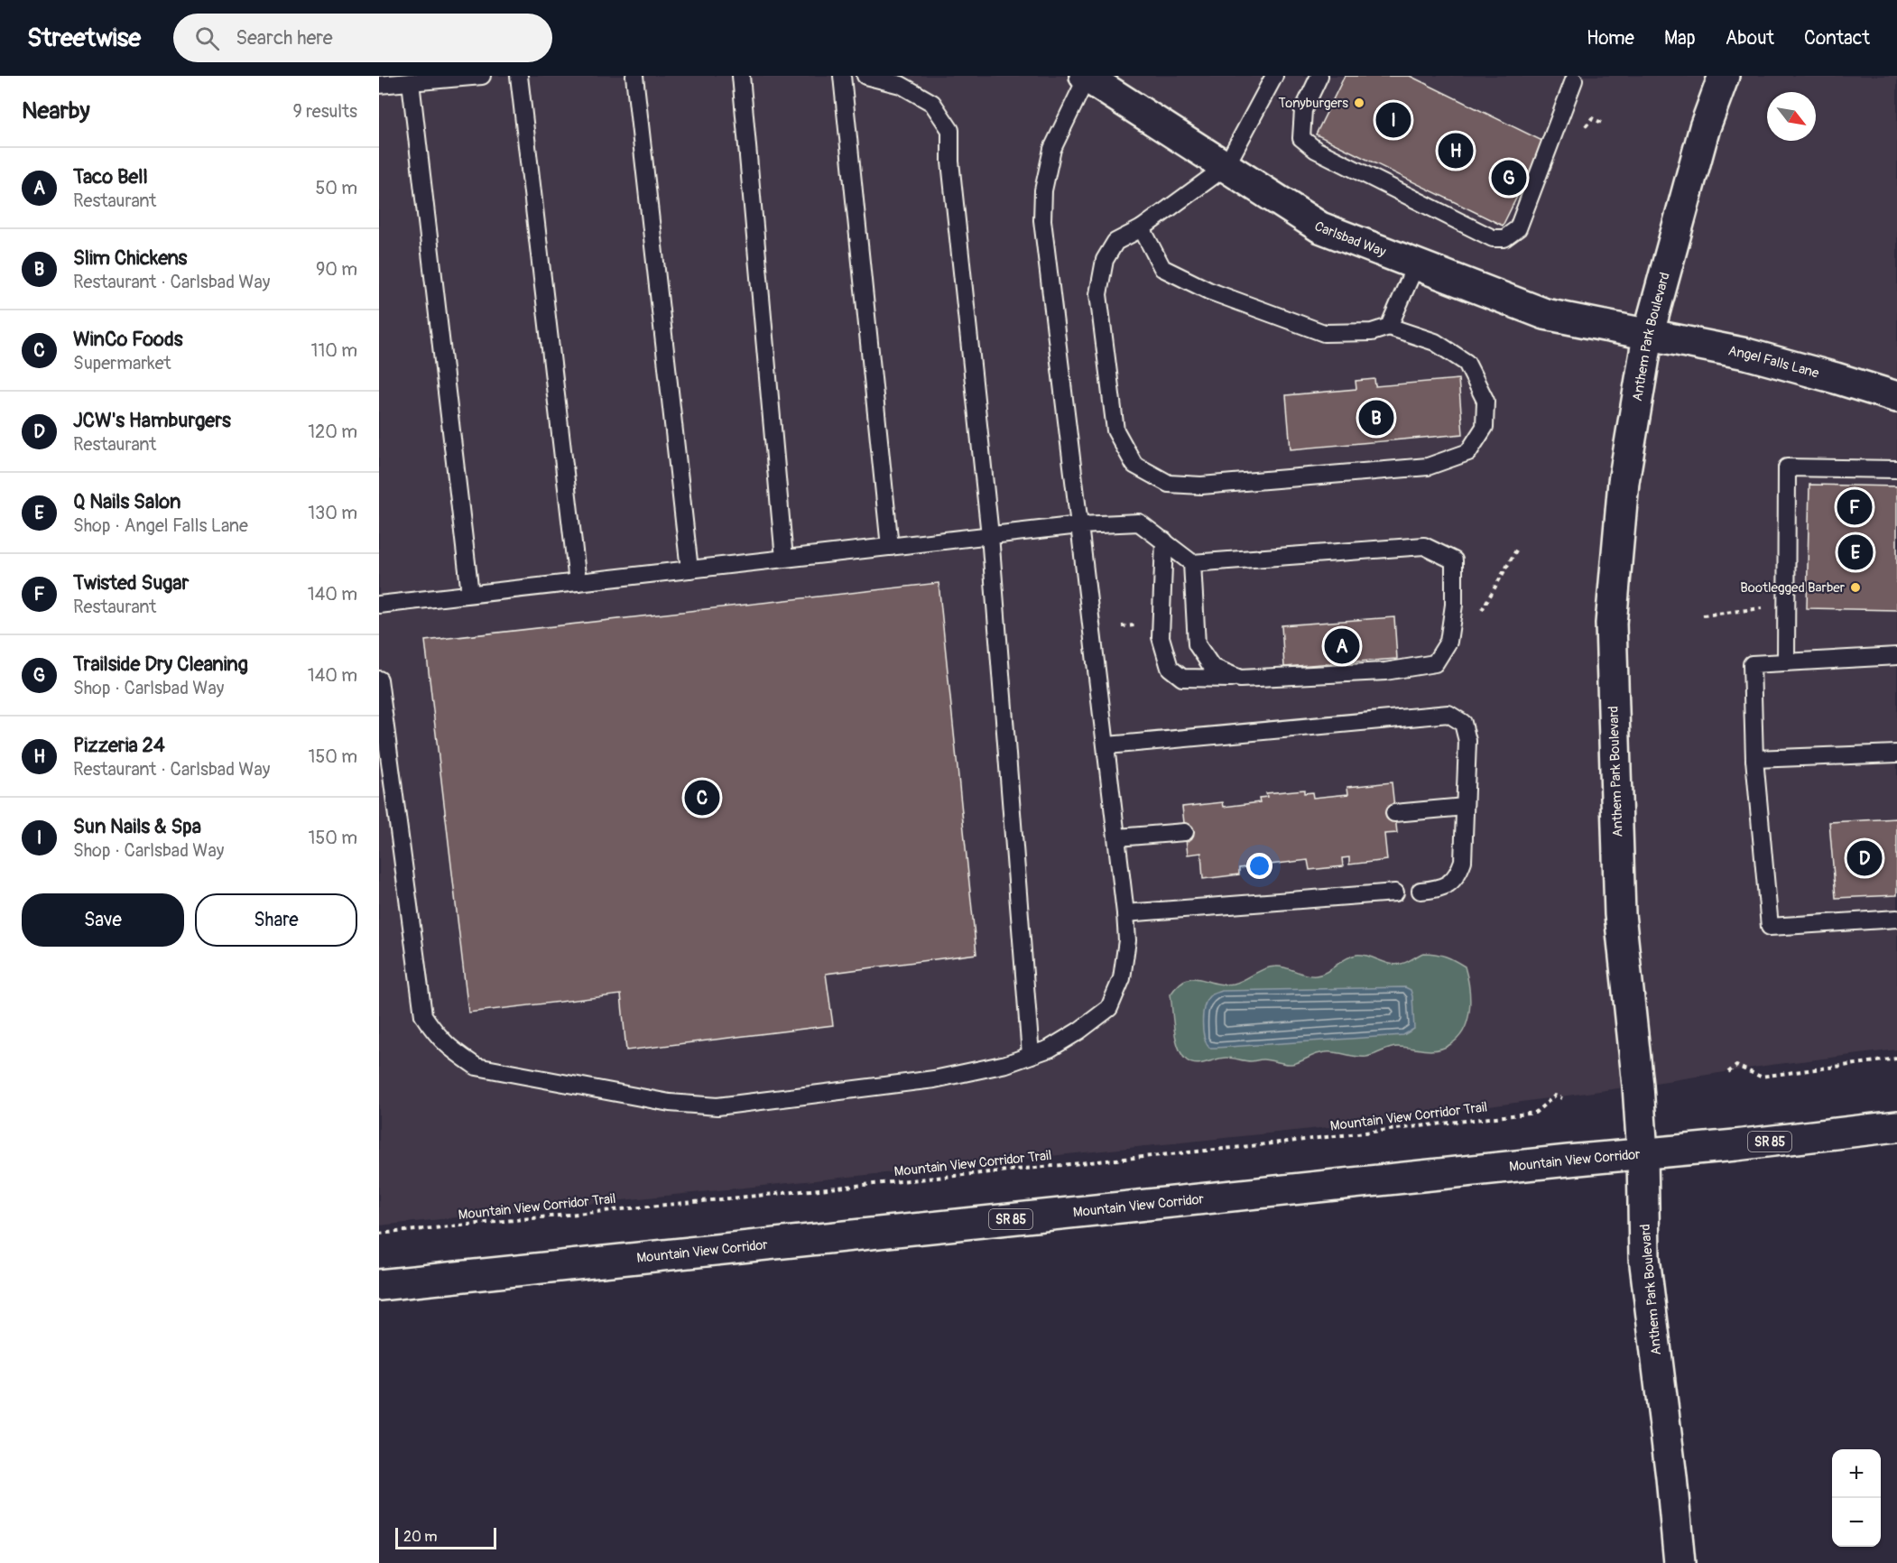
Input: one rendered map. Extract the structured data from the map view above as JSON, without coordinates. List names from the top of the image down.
{
  "streets": {
    "main road": [
      "Carlsbad Way",
      "Anthem Park Boulevard",
      "Angel Falls Lane",
      "SR 85",
      "Mountain View Corridor"
    ],
    "path": ["Mountain View Corridor Trail"]
  },
  "crossings": [
    ["Carlsbad Way", "Anthem Park Boulevard"],
    ["Carlsbad Way", "Angel Falls Lane"],
    ["Anthem Park Boulevard", "Angel Falls Lane"],
    ["Anthem Park Boulevard", "Mountain View Corridor"]
  ],
  "places": ["Tonyburgers", "Bootlegged Barber"],
  "scale_bar": "20 m",
  "north": "bottom right",
  "page": {
    "header": "Streetwise",
    "search": "Search here",
    "nav": [
      "Home",
      "Map",
      "About",
      "Contact"
    ],
    "heading": ["Nearby", "9 results"],
    "pins": [
      "I",
      "H",
      "G",
      "B",
      "F",
      "E",
      "A",
      "C",
      "D"
    ],
    "list": [
      {
        "mark": "A",
        "name": "Taco Bell",
        "note": "Restaurant",
        "value": "50 m"
      },
      {
        "mark": "B",
        "name": "Slim Chickens",
        "note": "Restaurant · Carlsbad Way",
        "value": "90 m"
      },
      {
        "mark": "C",
        "name": "WinCo Foods",
        "note": "Supermarket",
        "value": "110 m"
      },
      {
        "mark": "D",
        "name": "JCW's Hamburgers",
        "note": "Restaurant",
        "value": "120 m"
      },
      {
        "mark": "E",
        "name": "Q Nails Salon",
        "note": "Shop · Angel Falls Lane",
        "value": "130 m"
      },
      {
        "mark": "F",
        "name": "Twisted Sugar",
        "note": "Restaurant",
        "value": "140 m"
      },
      {
        "mark": "G",
        "name": "Trailside Dry Cleaning",
        "note": "Shop · Carlsbad Way",
        "value": "140 m"
      },
      {
        "mark": "H",
        "name": "Pizzeria 24",
        "note": "Restaurant · Carlsbad Way",
        "value": "150 m"
      },
      {
        "mark": "I",
        "name": "Sun Nails & Spa",
        "note": "Shop · Carlsbad Way",
        "value": "150 m"
      }
    ],
    "buttons": ["Save", "Share"],
    "map_buttons": ["+", "−"],
    "scale": "20 m"
  }
}
